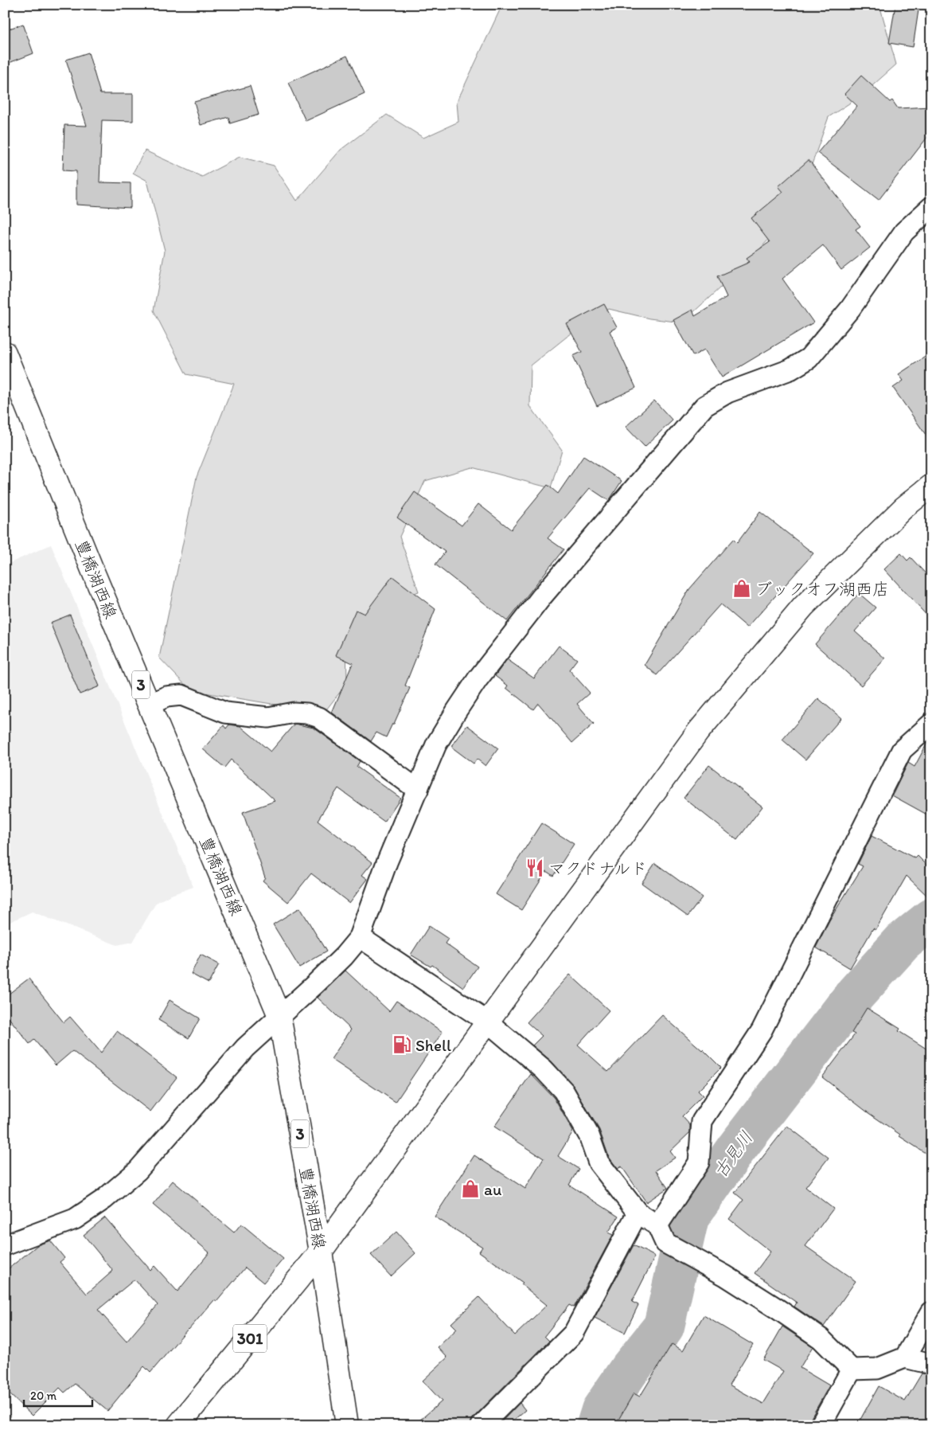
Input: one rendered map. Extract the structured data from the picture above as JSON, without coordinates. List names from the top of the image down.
{
  "streets": {
    "main road": ["豊橋湖西線", "3", "301"]
  },
  "crossings": [
    ["豊橋湖西線", "301"]
  ],
  "water": ["古見川"],
  "places": {
    "shop": ["ブックオフ湖西店", "au"],
    "restaurant": ["マクドナルド"],
    "fuel station": ["Shell"]
  },
  "scale_bar": "20 m"
}
